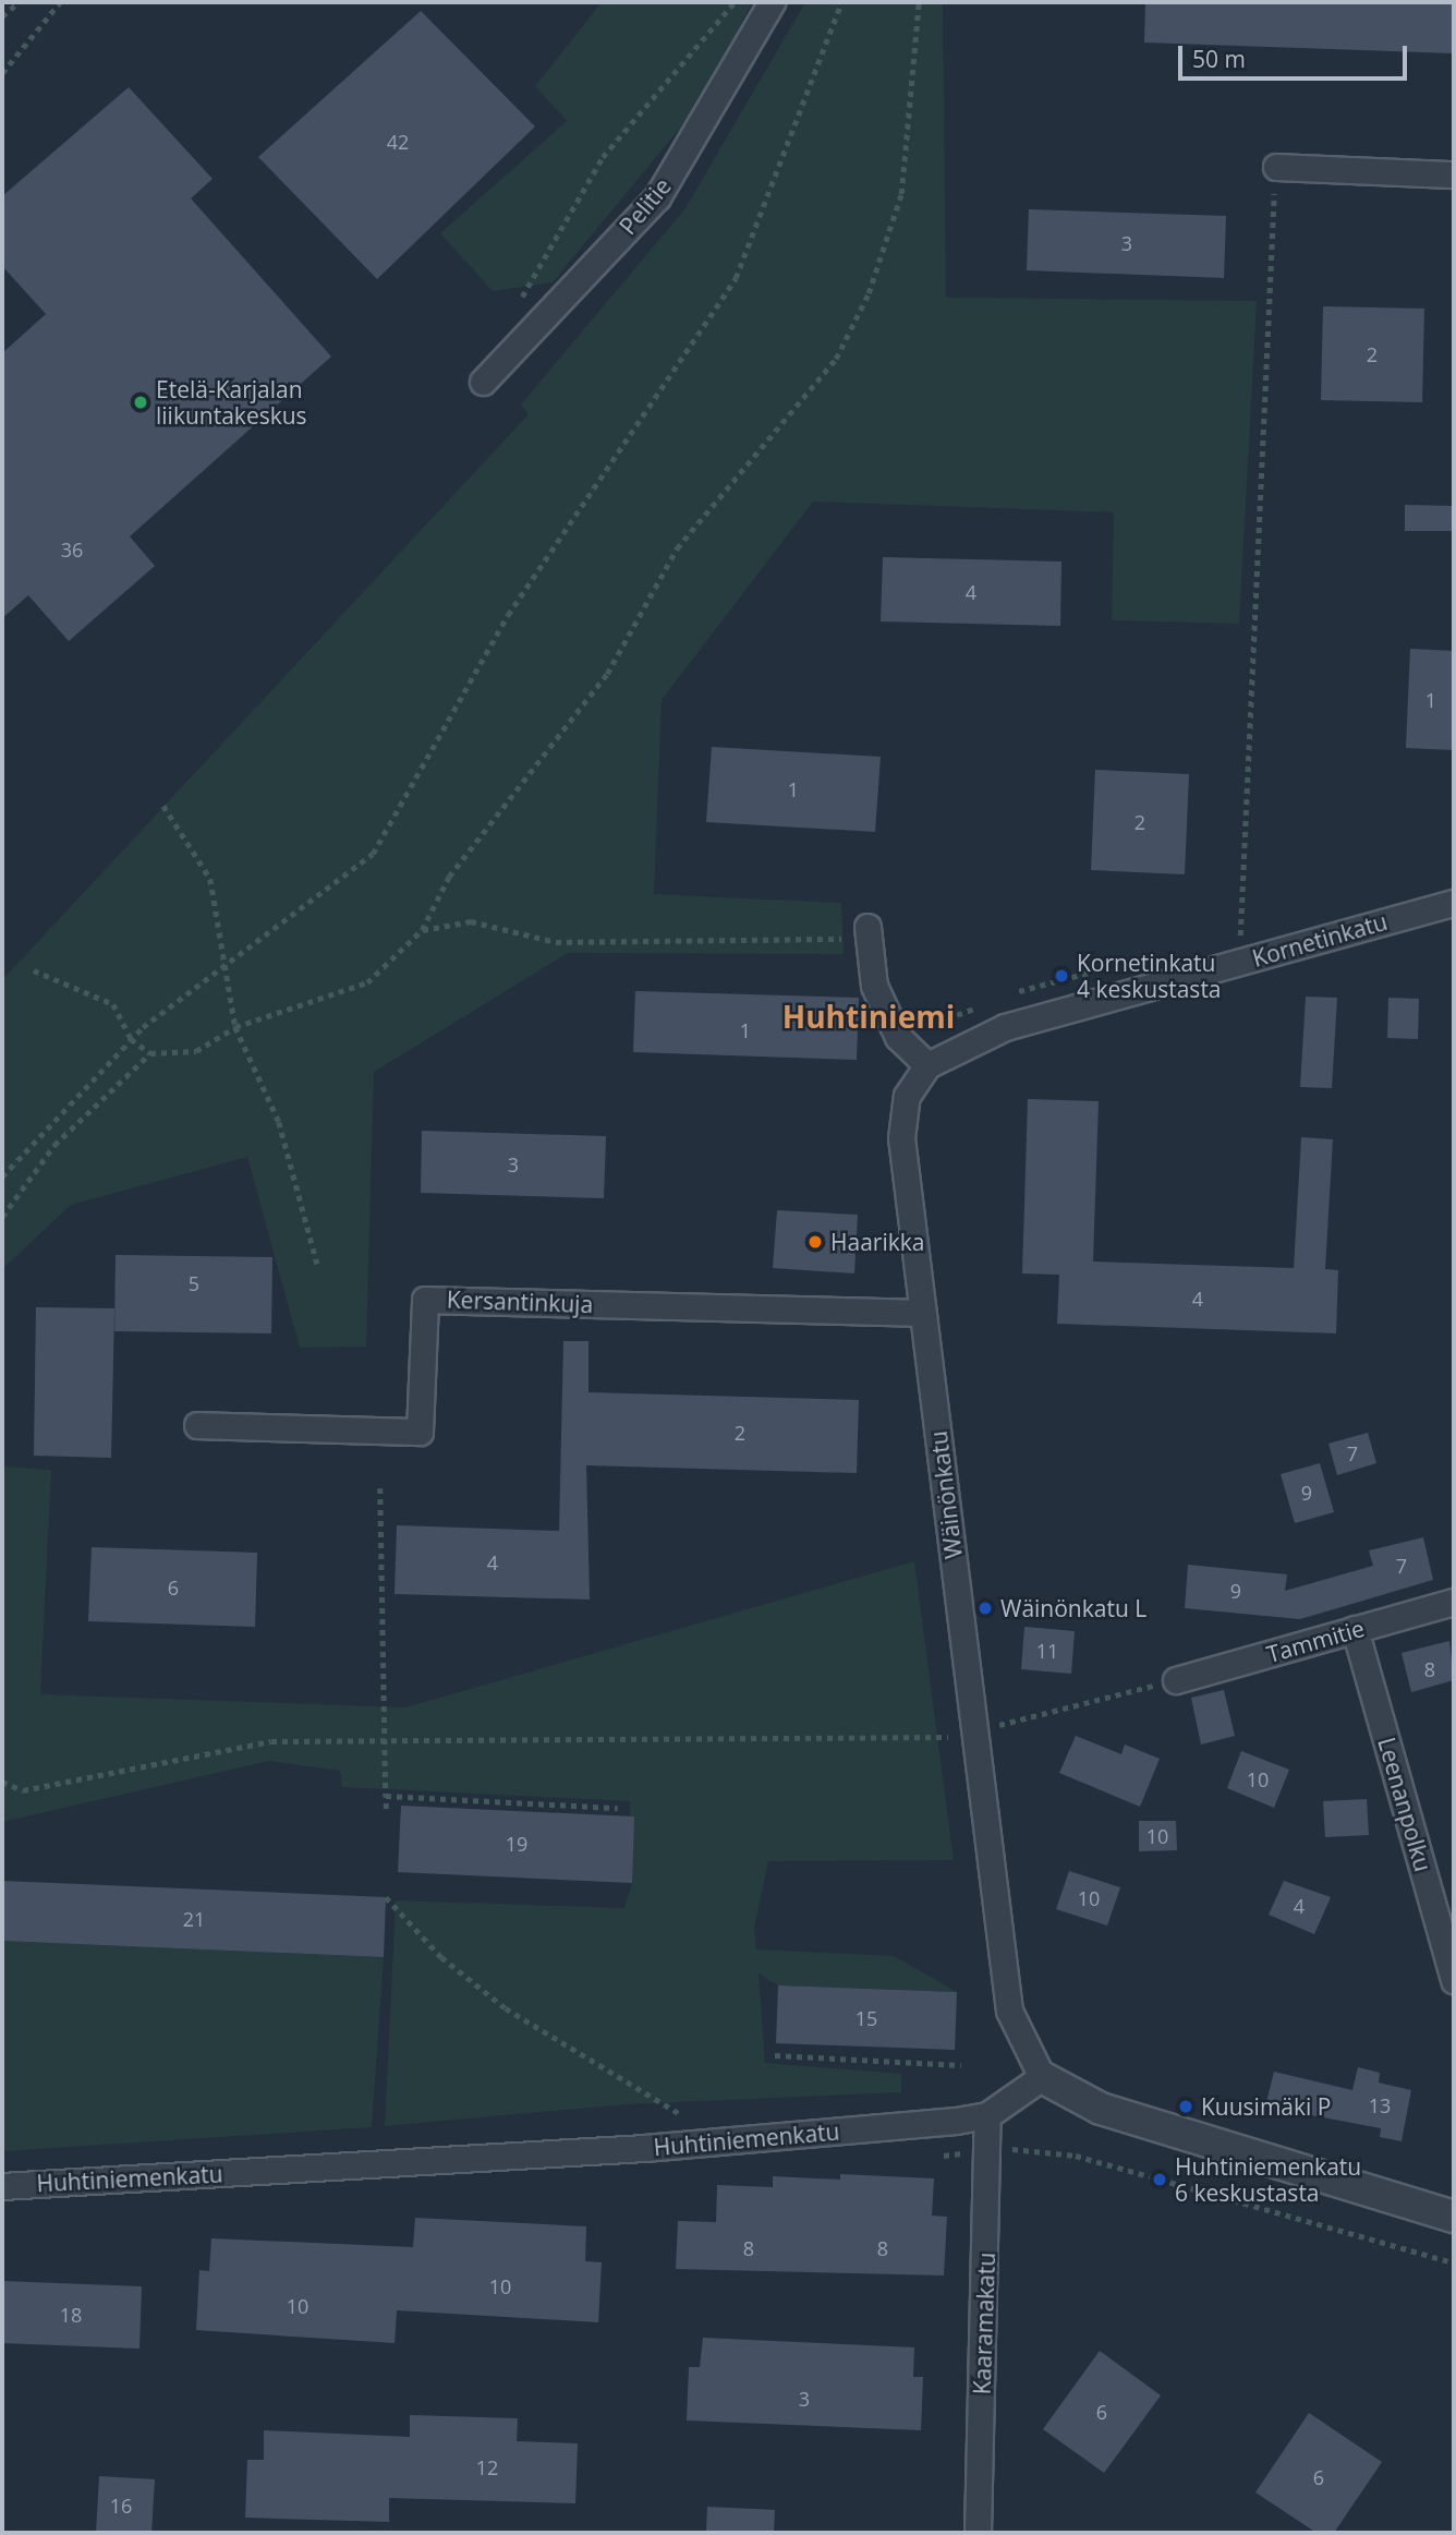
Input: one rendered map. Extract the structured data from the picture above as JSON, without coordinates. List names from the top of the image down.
{
  "streets": {
    "street": [
      "Pelitie",
      "Kornetinkatu",
      "Kersantinkuja",
      "Wäinönkatu",
      "Tammitie",
      "Leenanpolku",
      "Huhtiniemenkatu",
      "Kaaramakatu"
    ]
  },
  "crossings": [
    ["Kornetinkatu", "Wäinönkatu"],
    ["Kersantinkuja", "Wäinönkatu"],
    ["Wäinönkatu", "Huhtiniemenkatu"],
    ["Tammitie", "Leenanpolku"],
    ["Huhtiniemenkatu", "Kaaramakatu"]
  ],
  "districts": ["Huhtiniemi"],
  "places": [
    "Etelä-Karjalan liikuntakeskus",
    "Kornetinkatu 4 keskustasta",
    "Haarikka",
    "Wäinönkatu L",
    "Kuusimäki P",
    "Huhtiniemenkatu 6 keskustasta"
  ],
  "house_numbers": [
    "42",
    "3",
    "2",
    "36",
    "4",
    "1",
    "1",
    "2",
    "1",
    "3",
    "5",
    "4",
    "2",
    "7",
    "9",
    "4",
    "7",
    "6",
    "9",
    "11",
    "8",
    "10",
    "10",
    "19",
    "10",
    "4",
    "21",
    "15",
    "13",
    "8",
    "8",
    "10",
    "10",
    "18",
    "3",
    "6",
    "12",
    "6",
    "16"
  ],
  "scale_bar": "50 m"
}
